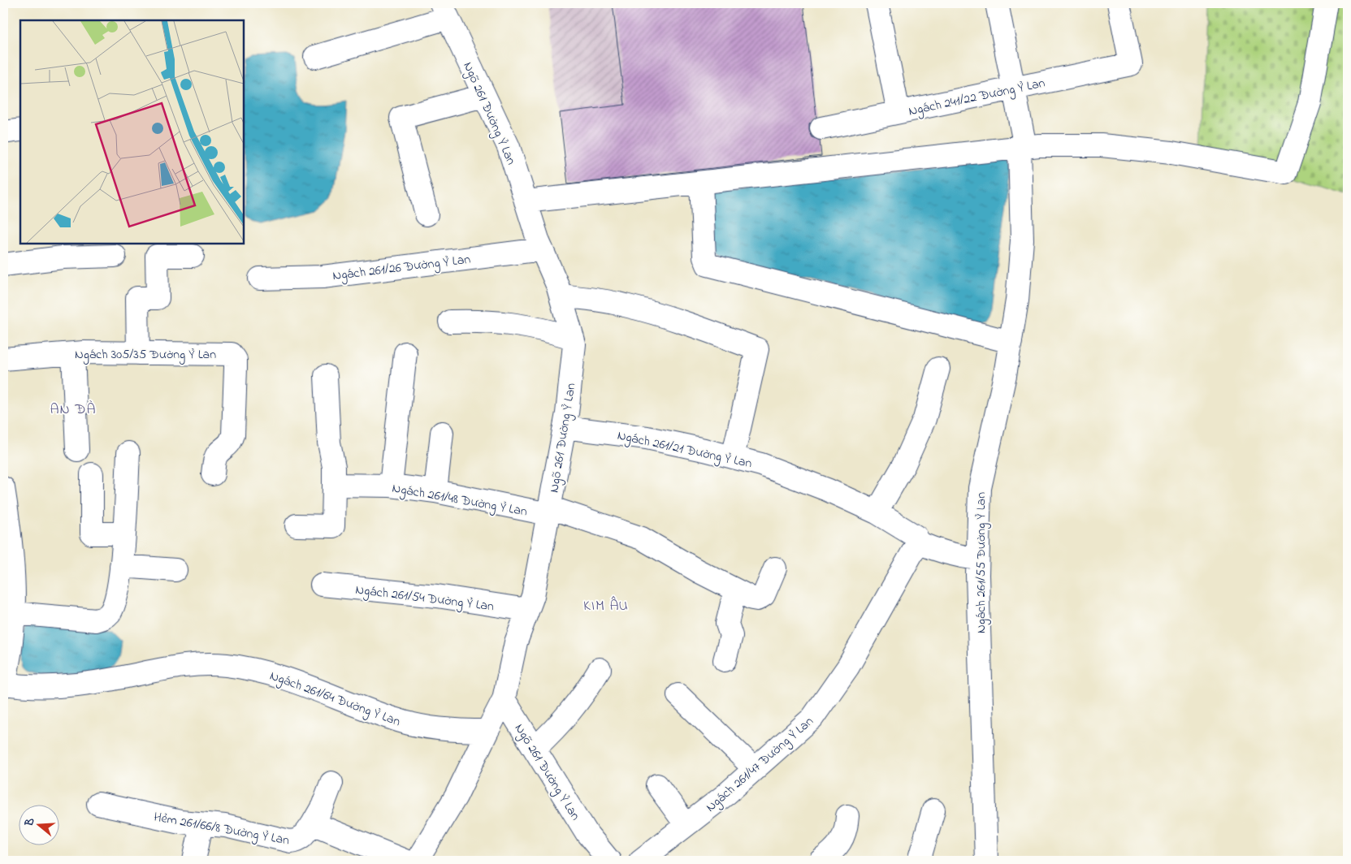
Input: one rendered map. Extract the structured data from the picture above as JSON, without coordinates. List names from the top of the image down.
{
  "streets": {
    "street": [
      "Ngách 241/22 Đường Ỷ Lan",
      "Ngõ 261 Đường Ỷ Lan",
      "Ngách 261/26 Đường Ỷ Lan",
      "Ngách 305/35 Đường Ỷ Lan",
      "Ngách 261/21 Đường Ỷ Lan",
      "Ngách 261/48 Đường Ỷ Lan",
      "Ngách 261/55 Đường Ỷ Lan",
      "Ngách 261/54 Đường Ỷ Lan",
      "Ngách 261/64 Đường Ỷ Lan",
      "Ngách 261/47 Đường Ỷ Lan",
      "Hẻm 261/66/8 Đường Ỷ Lan"
    ]
  },
  "crossings": [
    ["Ngách 241/22 Đường Ỷ Lan", "Ngách 261/55 Đường Ỷ Lan"],
    ["Ngõ 261 Đường Ỷ Lan", "Ngách 261/26 Đường Ỷ Lan"],
    ["Ngõ 261 Đường Ỷ Lan", "Ngách 261/21 Đường Ỷ Lan"],
    ["Ngõ 261 Đường Ỷ Lan", "Ngách 261/48 Đường Ỷ Lan"],
    ["Ngõ 261 Đường Ỷ Lan", "Ngách 261/54 Đường Ỷ Lan"],
    ["Ngách 261/21 Đường Ỷ Lan", "Ngách 261/55 Đường Ỷ Lan"],
    ["Ngách 261/21 Đường Ỷ Lan", "Ngách 261/47 Đường Ỷ Lan"]
  ],
  "districts": ["AN ĐÀ", "KIM ÂU"],
  "north": "left"
}
